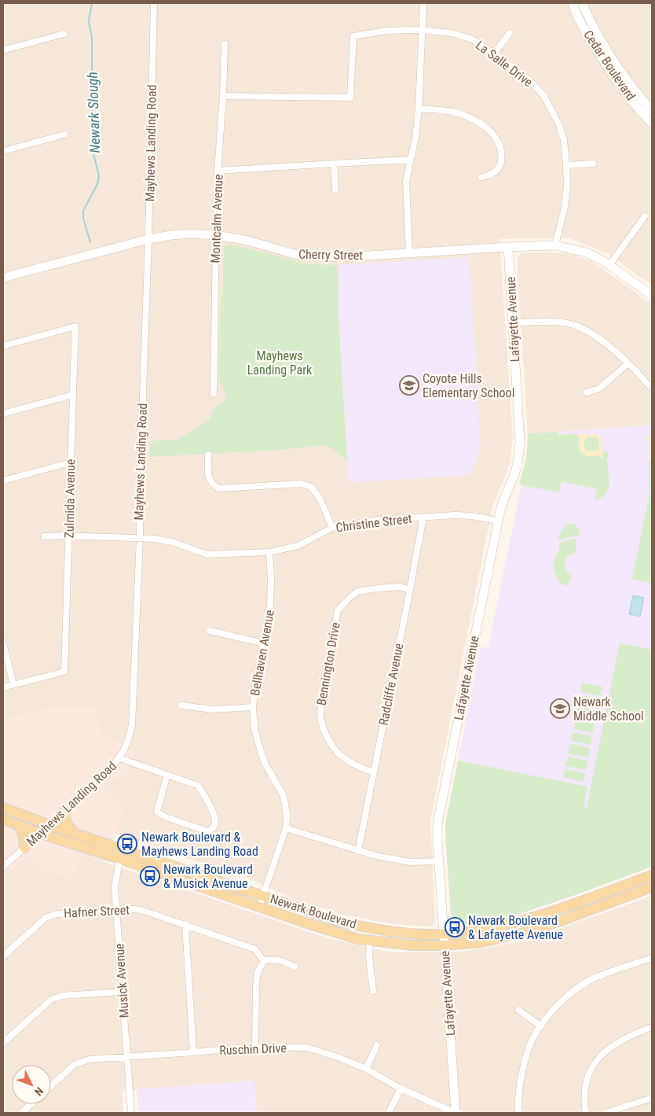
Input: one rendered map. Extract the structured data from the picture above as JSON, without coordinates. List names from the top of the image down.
{
  "streets": {
    "main road": ["Newark Boulevard"],
    "street": [
      "La Salle Drive",
      "Cedar Boulevard",
      "Mayhews Landing Road",
      "Montcalm Avenue",
      "Cherry Street",
      "Lafayette Avenue",
      "Zulmida Avenue",
      "Christine Street",
      "Bellhaven Avenue",
      "Bennington Drive",
      "Radcliffe Avenue",
      "Hafner Street",
      "Musick Avenue",
      "Ruschin Drive"
    ]
  },
  "crossings": [
    ["La Salle Drive", "Montcalm Avenue"],
    ["La Salle Drive", "Cherry Street"],
    ["Mayhews Landing Road", "Cherry Street"],
    ["Mayhews Landing Road", "Christine Street"],
    ["Mayhews Landing Road", "Newark Boulevard"],
    ["Montcalm Avenue", "Cherry Street"],
    ["Cherry Street", "Lafayette Avenue"],
    ["Lafayette Avenue", "Christine Street"],
    ["Lafayette Avenue", "Newark Boulevard"],
    ["Lafayette Avenue", "Ruschin Drive"],
    ["Zulmida Avenue", "Christine Street"],
    ["Christine Street", "Bellhaven Avenue"],
    ["Christine Street", "Radcliffe Avenue"],
    ["Bellhaven Avenue", "Newark Boulevard"],
    ["Bennington Drive", "Radcliffe Avenue"],
    ["Hafner Street", "Musick Avenue"],
    ["Newark Boulevard", "Musick Avenue"],
    ["Musick Avenue", "Ruschin Drive"]
  ],
  "water": ["Newark Slough"],
  "parks": ["Mayhews Landing Park"],
  "places": {
    "school or university": ["Coyote Hills Elementary School", "Newark Middle School"],
    "bus stop": ["Newark Boulevard & Mayhews Landing Road", "Newark Boulevard & Musick Avenue", "Newark Boulevard & Lafayette Avenue"]
  },
  "north": "bottom right"
}
